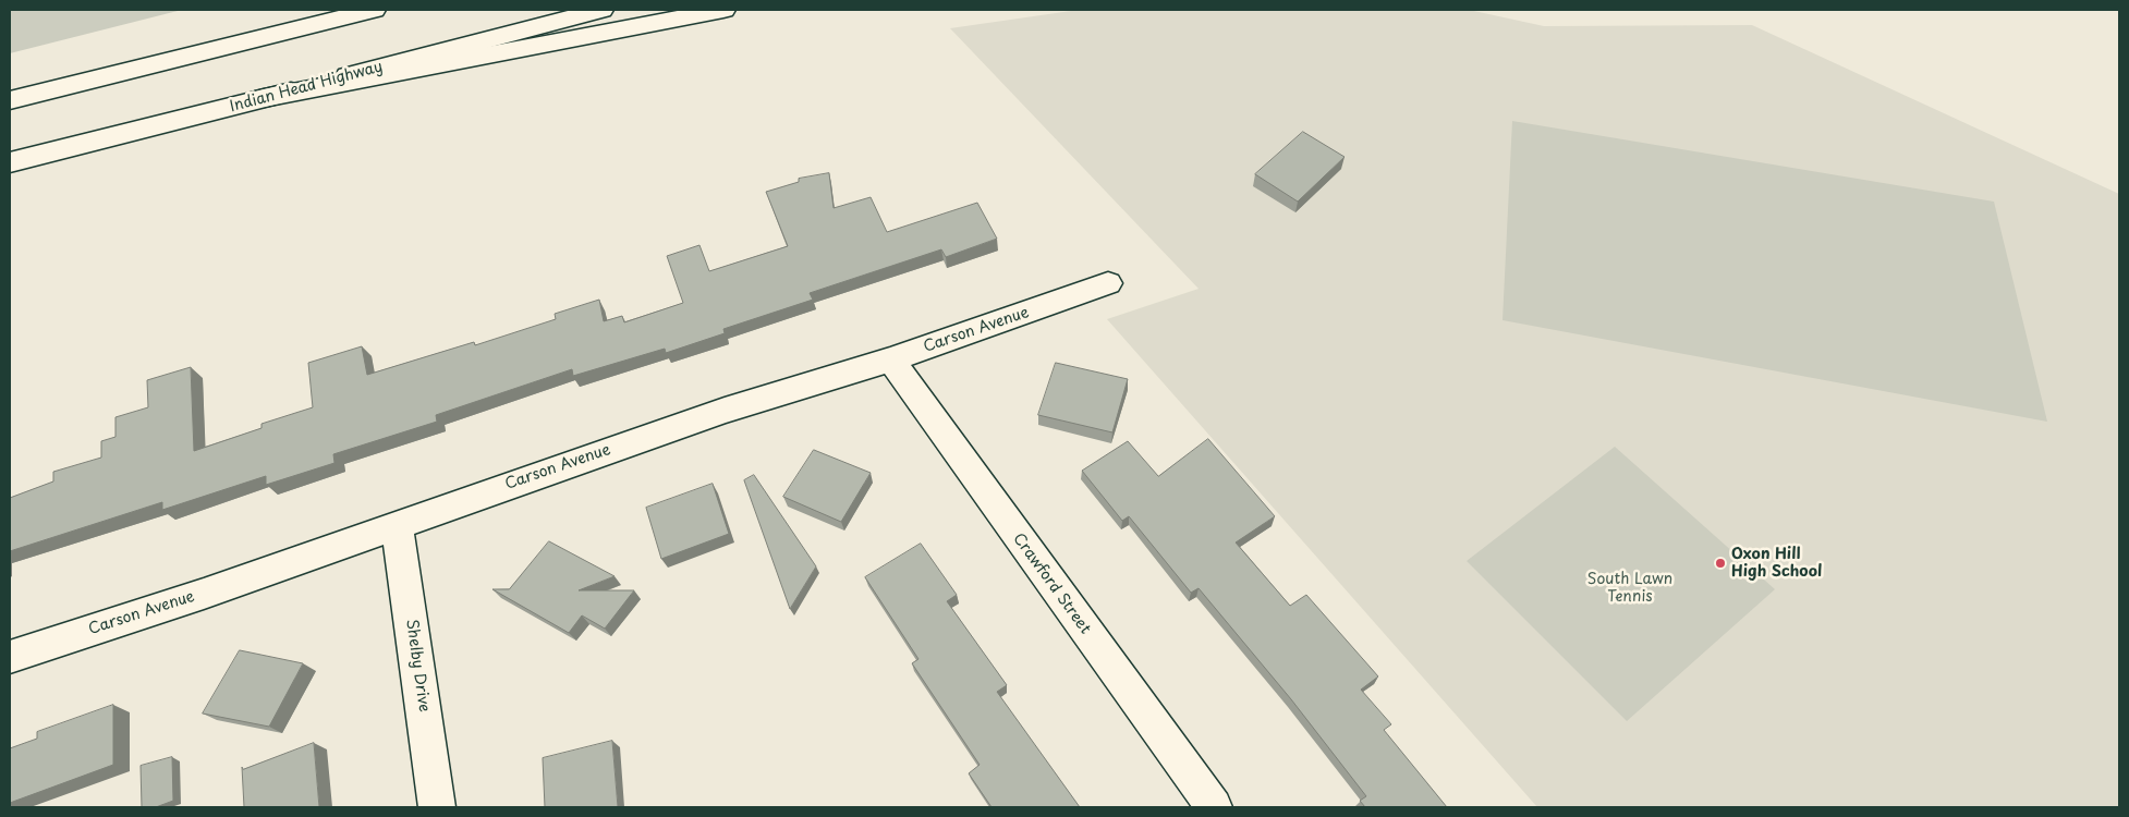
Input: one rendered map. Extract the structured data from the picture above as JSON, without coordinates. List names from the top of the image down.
{
  "streets": {
    "main road": [
      "Indian Head Highway",
      "Carson Avenue",
      "Crawford Street",
      "Shelby Drive"
    ]
  },
  "crossings": [
    ["Carson Avenue", "Crawford Street"],
    ["Carson Avenue", "Shelby Drive"]
  ],
  "parks": ["South Lawn Tennis"],
  "places": ["Oxon Hill High School"]
}
